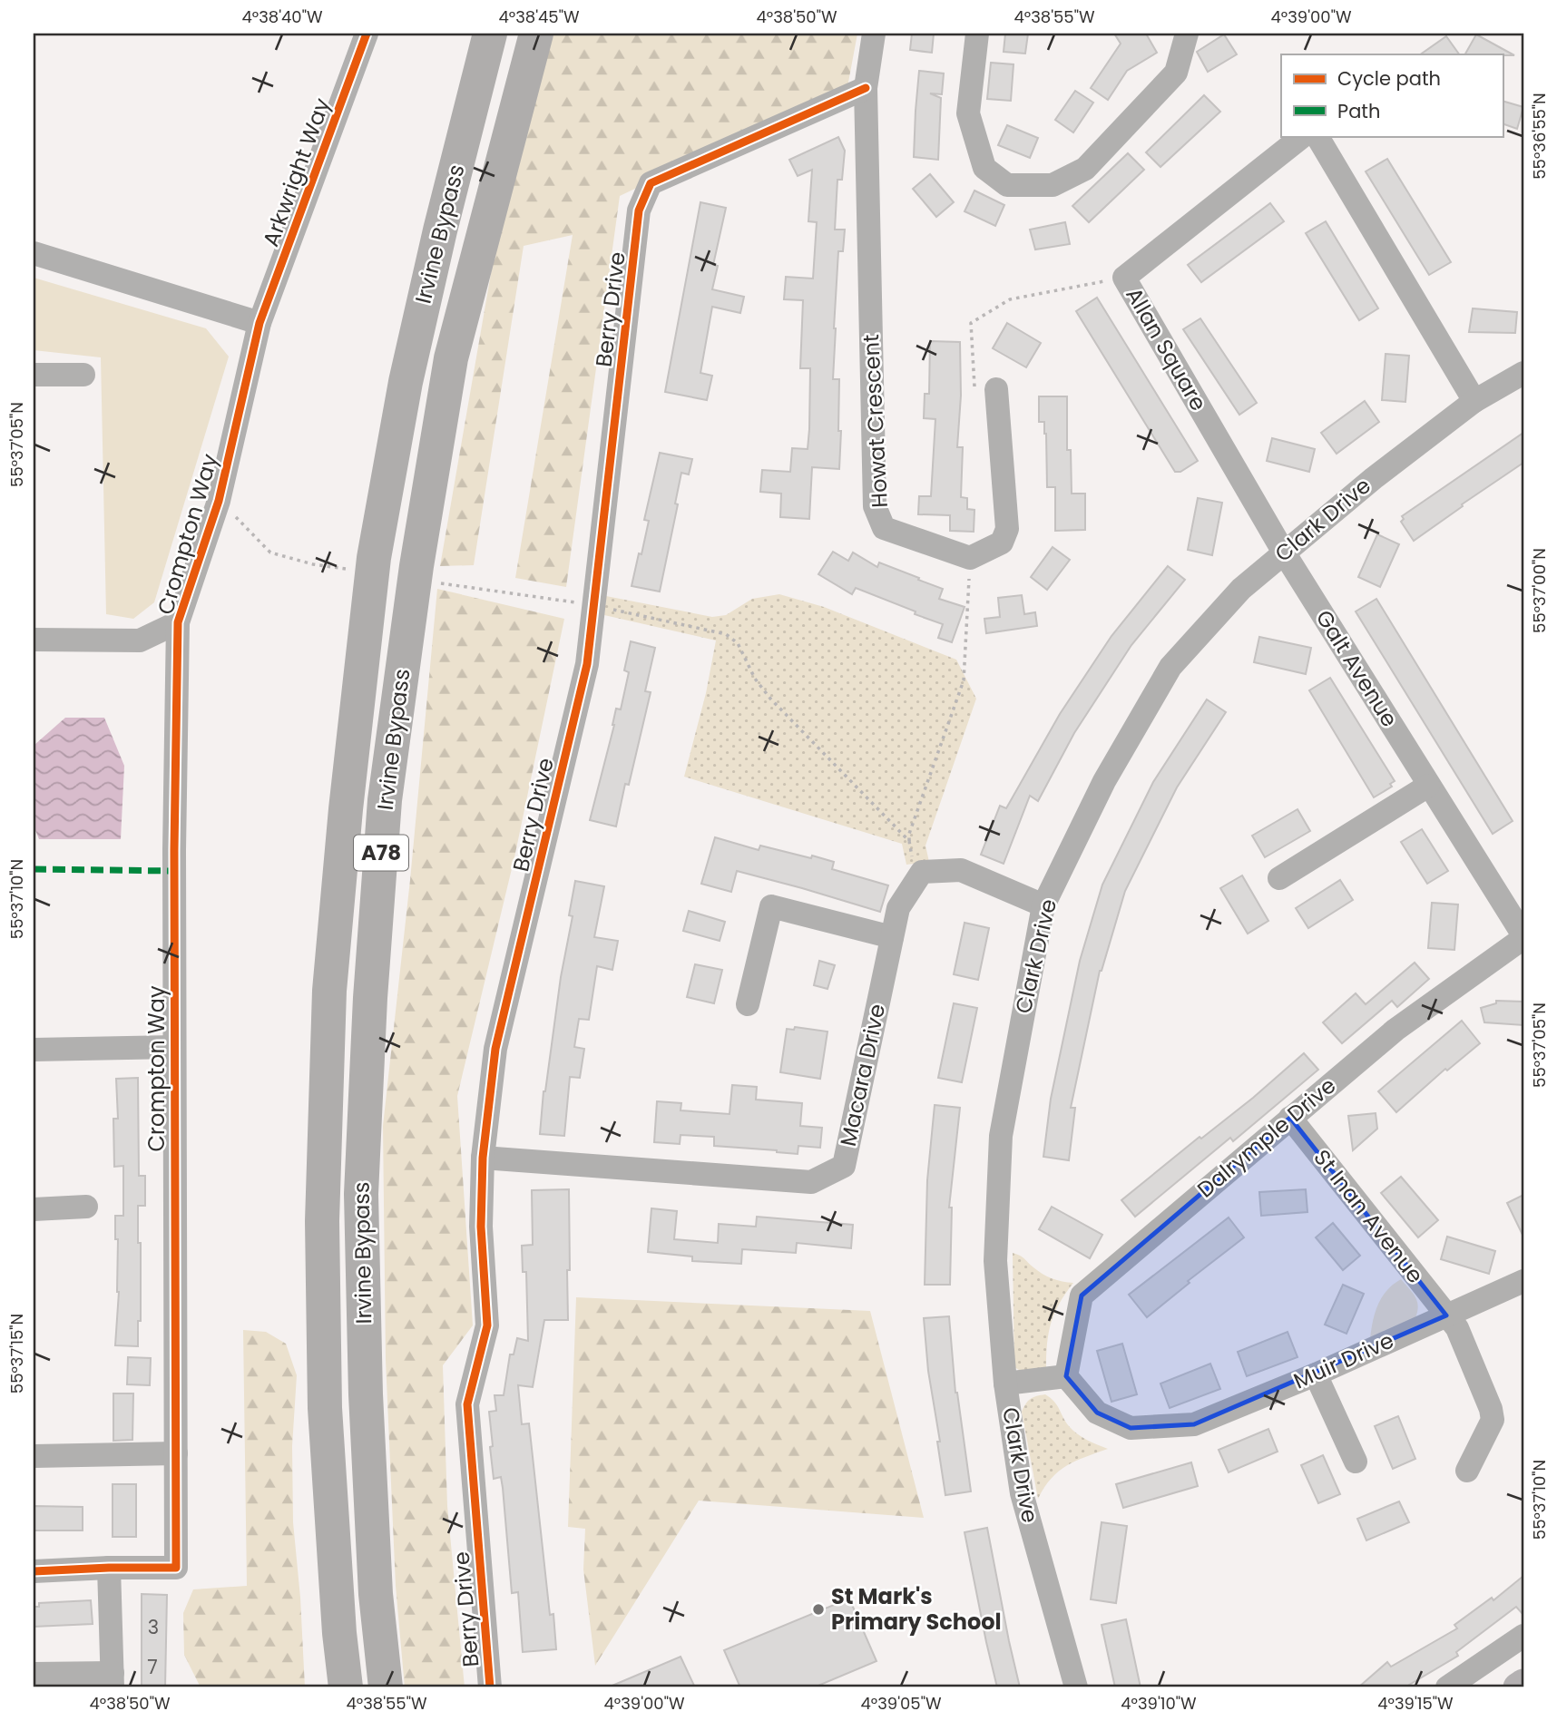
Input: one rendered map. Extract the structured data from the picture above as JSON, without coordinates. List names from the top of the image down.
{
  "streets": {
    "highway": ["Irvine Bypass", "A78"],
    "street": [
      "Arkwright Way",
      "Berry Drive",
      "Allan Square",
      "Howat Crescent",
      "Clark Drive",
      "Crompton Way",
      "Galt Avenue",
      "Macara Drive",
      "Dalrymple Drive",
      "St Inan Avenue",
      "Muir Drive"
    ]
  },
  "crossings": [
    ["Arkwright Way", "Crompton Way"],
    ["Berry Drive", "Howat Crescent"],
    ["Berry Drive", "Macara Drive"],
    ["Allan Square", "Clark Drive"],
    ["Allan Square", "Galt Avenue"],
    ["Clark Drive", "Galt Avenue"],
    ["Galt Avenue", "Dalrymple Drive"],
    ["Dalrymple Drive", "St Inan Avenue"],
    ["Dalrymple Drive", "Muir Drive"],
    ["St Inan Avenue", "Muir Drive"]
  ],
  "places": ["St Mark's Primary School"],
  "house_numbers": ["3", "7"],
  "legend": ["Cycle path", "Path"],
  "coordinates": [
    "4°38'40\"W",
    "4°38'45\"W",
    "4°38'50\"W",
    "4°38'55\"W",
    "4°39'00\"W",
    "55°36'55\"N",
    "55°37'05\"N",
    "55°37'00\"N",
    "55°37'10\"N",
    "55°37'15\"N",
    "4°39'05\"W",
    "4°39'10\"W",
    "4°39'15\"W"
  ]
}
